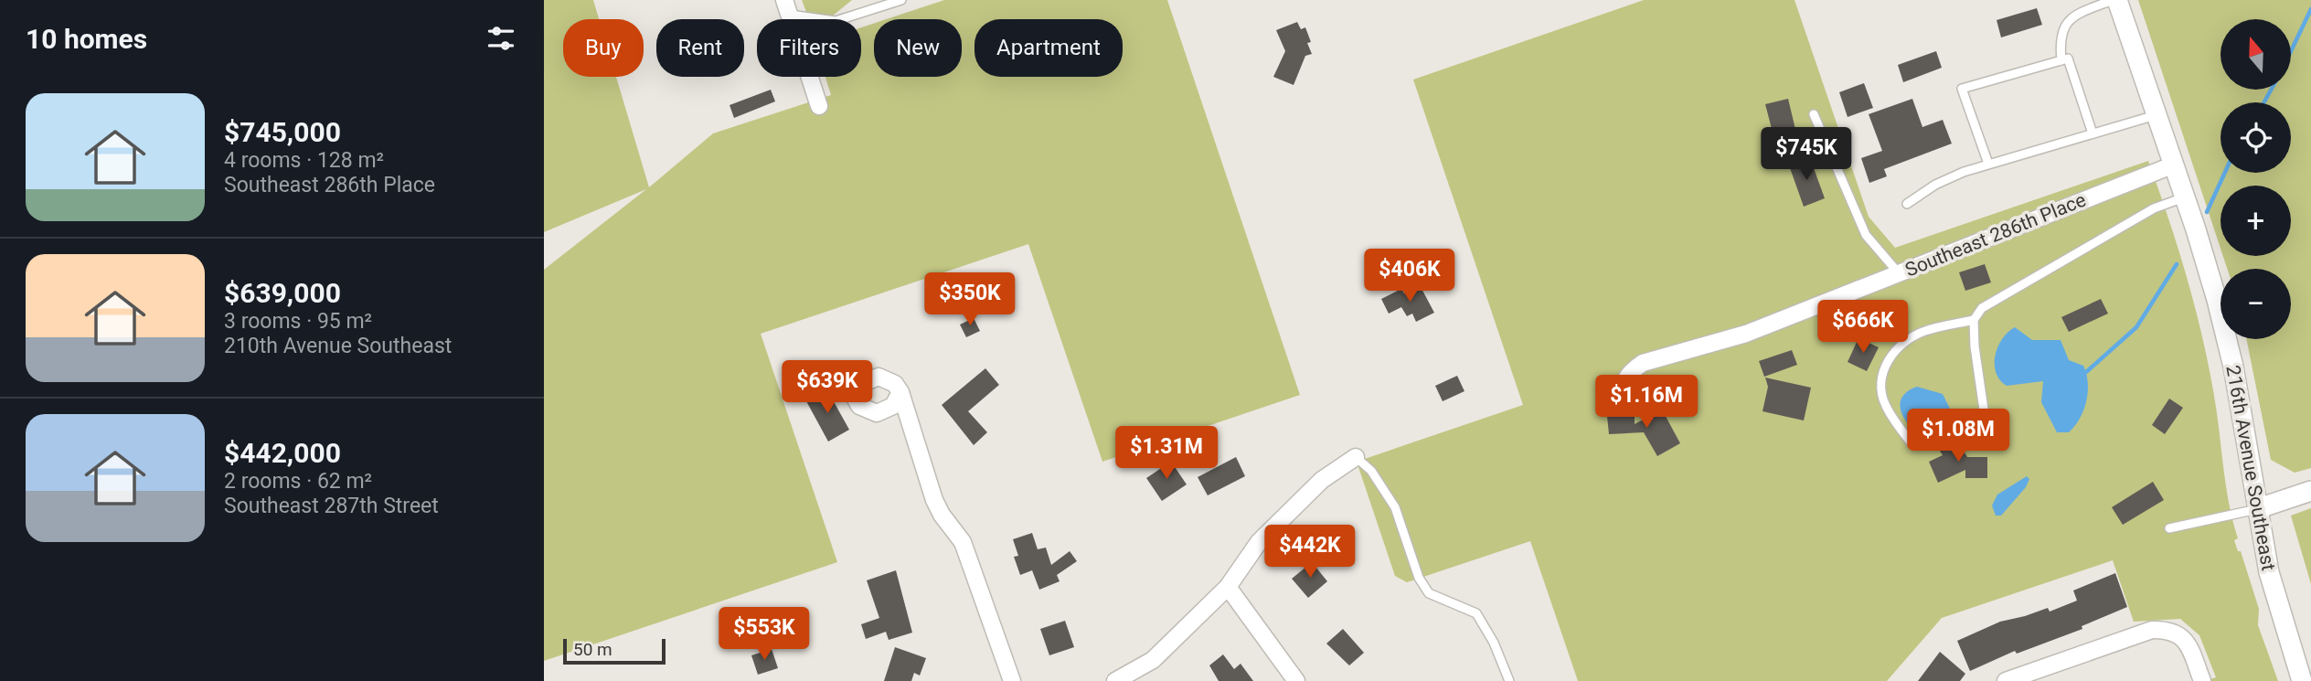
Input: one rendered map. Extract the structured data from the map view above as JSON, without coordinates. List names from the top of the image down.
{
  "streets": {
    "street": ["Southeast 286th Place", "216th Avenue Southeast"]
  },
  "crossings": [
    ["Southeast 286th Place", "216th Avenue Southeast"]
  ],
  "scale_bar": "50 m",
  "north": "top",
  "page": {
    "heading": "10 homes",
    "map_buttons": ["+", "−"],
    "chip": [
      "Buy",
      "Rent",
      "Filters",
      "New",
      "Apartment"
    ],
    "list": [
      {
        "name": "$745,000",
        "note": "4 rooms · 128 m² · Southeast 286th Place"
      },
      {
        "name": "$639,000",
        "note": "3 rooms · 95 m² · 210th Avenue Southeast"
      },
      {
        "name": "$442,000",
        "note": "2 rooms · 62 m² · Southeast 287th Street"
      }
    ],
    "price": [
      "$745K",
      "$406K",
      "$350K",
      "$666K",
      "$639K",
      "$1.16M",
      "$1.08M",
      "$1.31M",
      "$442K",
      "$553K"
    ],
    "scale": "50 m"
  }
}
